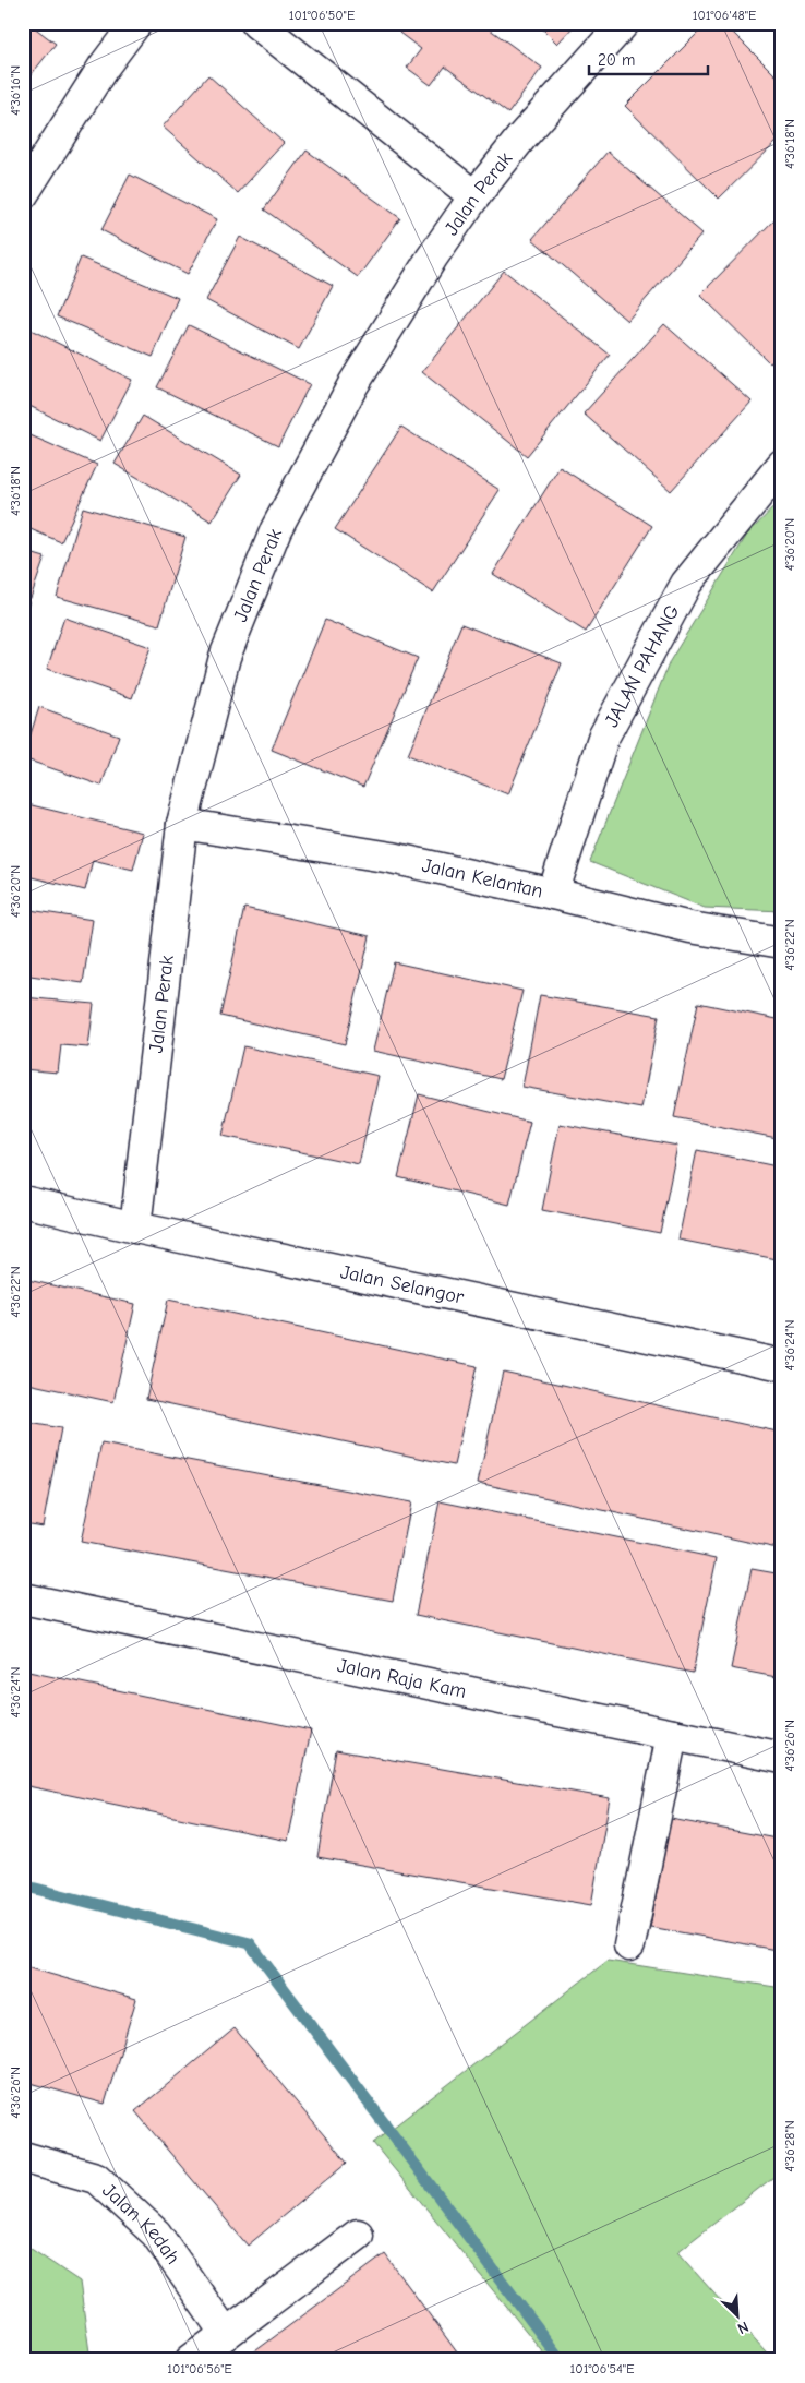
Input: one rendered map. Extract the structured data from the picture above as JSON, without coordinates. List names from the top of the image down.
{
  "streets": {
    "street": [
      "Jalan Perak",
      "JALAN PAHANG",
      "Jalan Kelantan",
      "Jalan Selangor",
      "Jalan Raja Kam",
      "Jalan Kedah"
    ]
  },
  "crossings": [
    ["Jalan Perak", "Jalan Kelantan"],
    ["Jalan Perak", "Jalan Selangor"],
    ["JALAN PAHANG", "Jalan Kelantan"]
  ],
  "scale_bar": "20 m",
  "north": "bottom right",
  "coordinates": [
    "101°06'50\"E",
    "101°06'48\"E",
    "4°36'16\"N",
    "4°36'18\"N",
    "4°36'20\"N",
    "4°36'22\"N",
    "4°36'24\"N",
    "4°36'26\"N",
    "4°36'28\"N",
    "101°06'56\"E",
    "101°06'54\"E"
  ]
}
